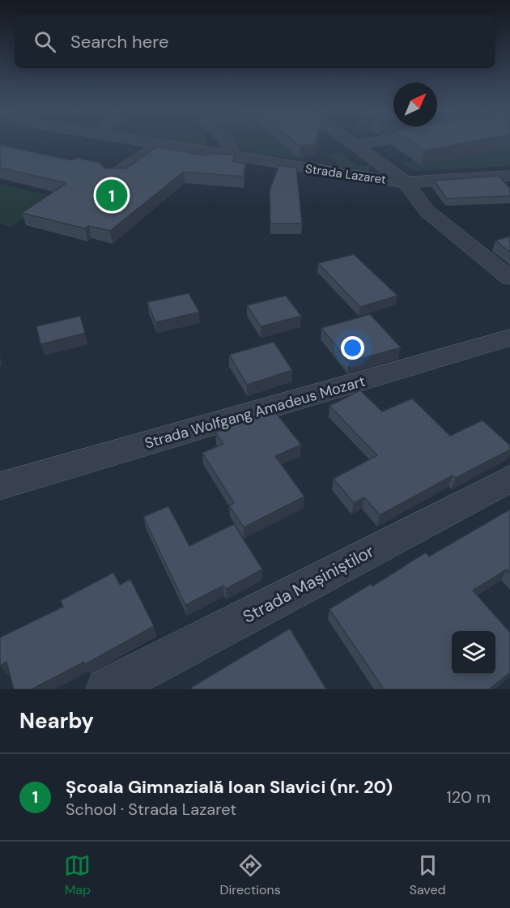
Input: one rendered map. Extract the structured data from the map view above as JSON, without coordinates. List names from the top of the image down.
{
  "streets": {
    "street": ["Strada Lazaret", "Strada Wolfgang Amadeus Mozart", "Strada Mașiniștilor"]
  },
  "north": "top right",
  "page": {
    "search": "Search here",
    "pins": "1",
    "heading": "Nearby",
    "list": [
      {
        "mark": "1",
        "name": "Școala Gimnazială Ioan Slavici (nr. 20)",
        "note": "School · Strada Lazaret",
        "value": "120 m"
      }
    ],
    "nav": ["Map", "Directions", "Saved"]
  }
}
